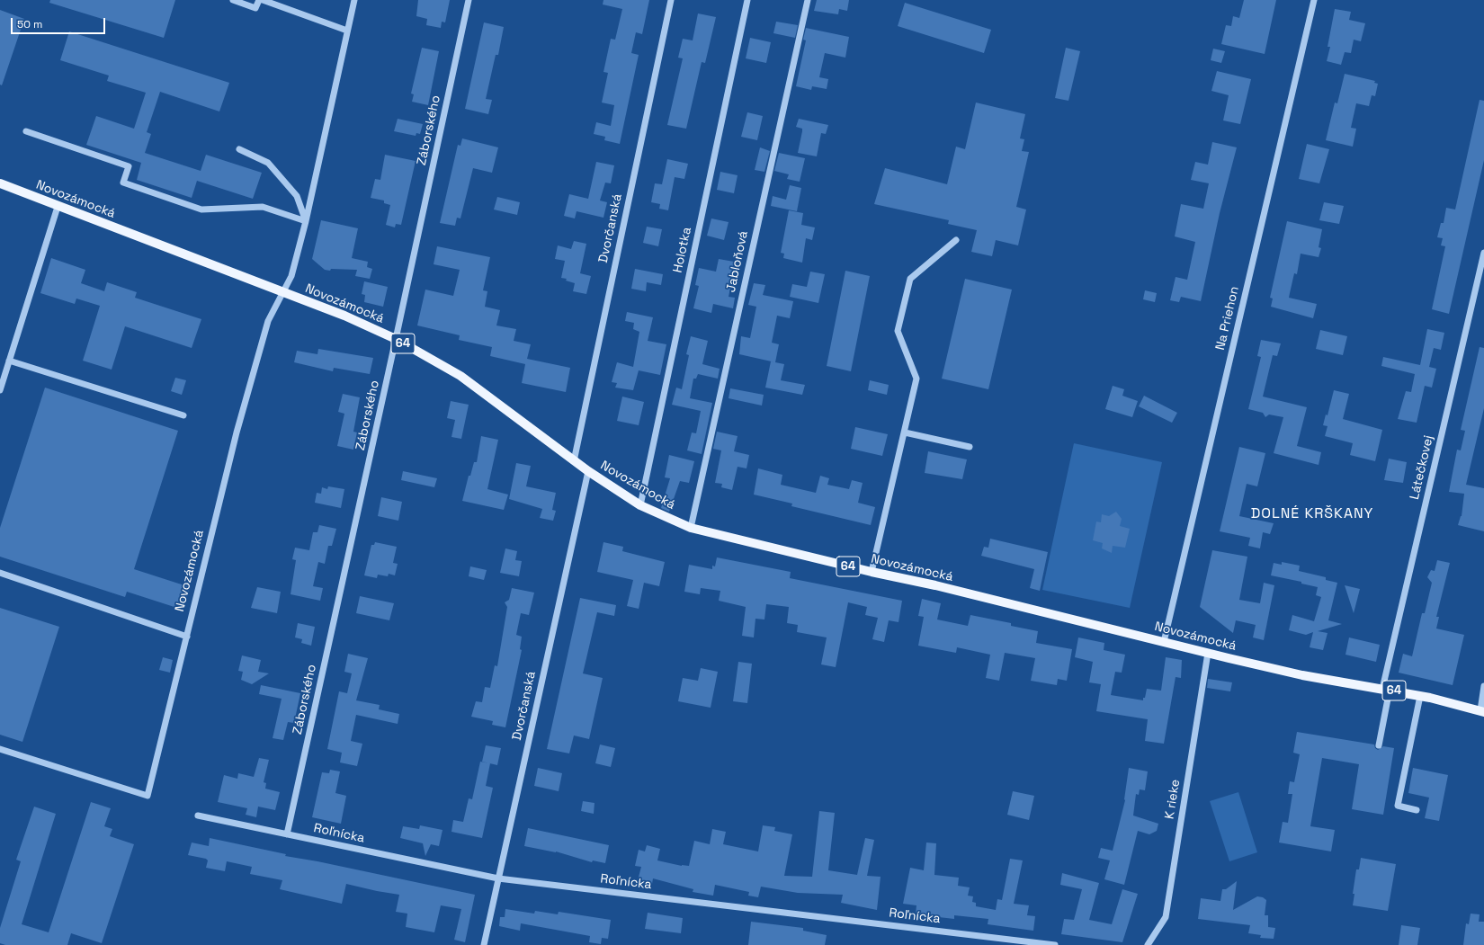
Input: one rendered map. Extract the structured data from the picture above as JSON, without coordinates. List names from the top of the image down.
{
  "streets": {
    "main road": ["Novozámocká", "64"],
    "street": [
      "Záborského",
      "Dvorčanská",
      "Holotka",
      "Jabloňová",
      "Na Priehon",
      "Látečkovej",
      "K rieke",
      "Roľnícka"
    ]
  },
  "crossings": [
    ["Záborského", "Novozámocká"],
    ["Záborského", "Roľnícka"],
    ["Novozámocká", "Dvorčanská"],
    ["Novozámocká", "Holotka"],
    ["Novozámocká", "Jabloňová"],
    ["Novozámocká", "Na Priehon"],
    ["Novozámocká", "Látečkovej"],
    ["Novozámocká", "K rieke"],
    ["Dvorčanská", "Roľnícka"]
  ],
  "districts": ["DOLNÉ KRŠKANY"],
  "scale_bar": "50 m"
}
